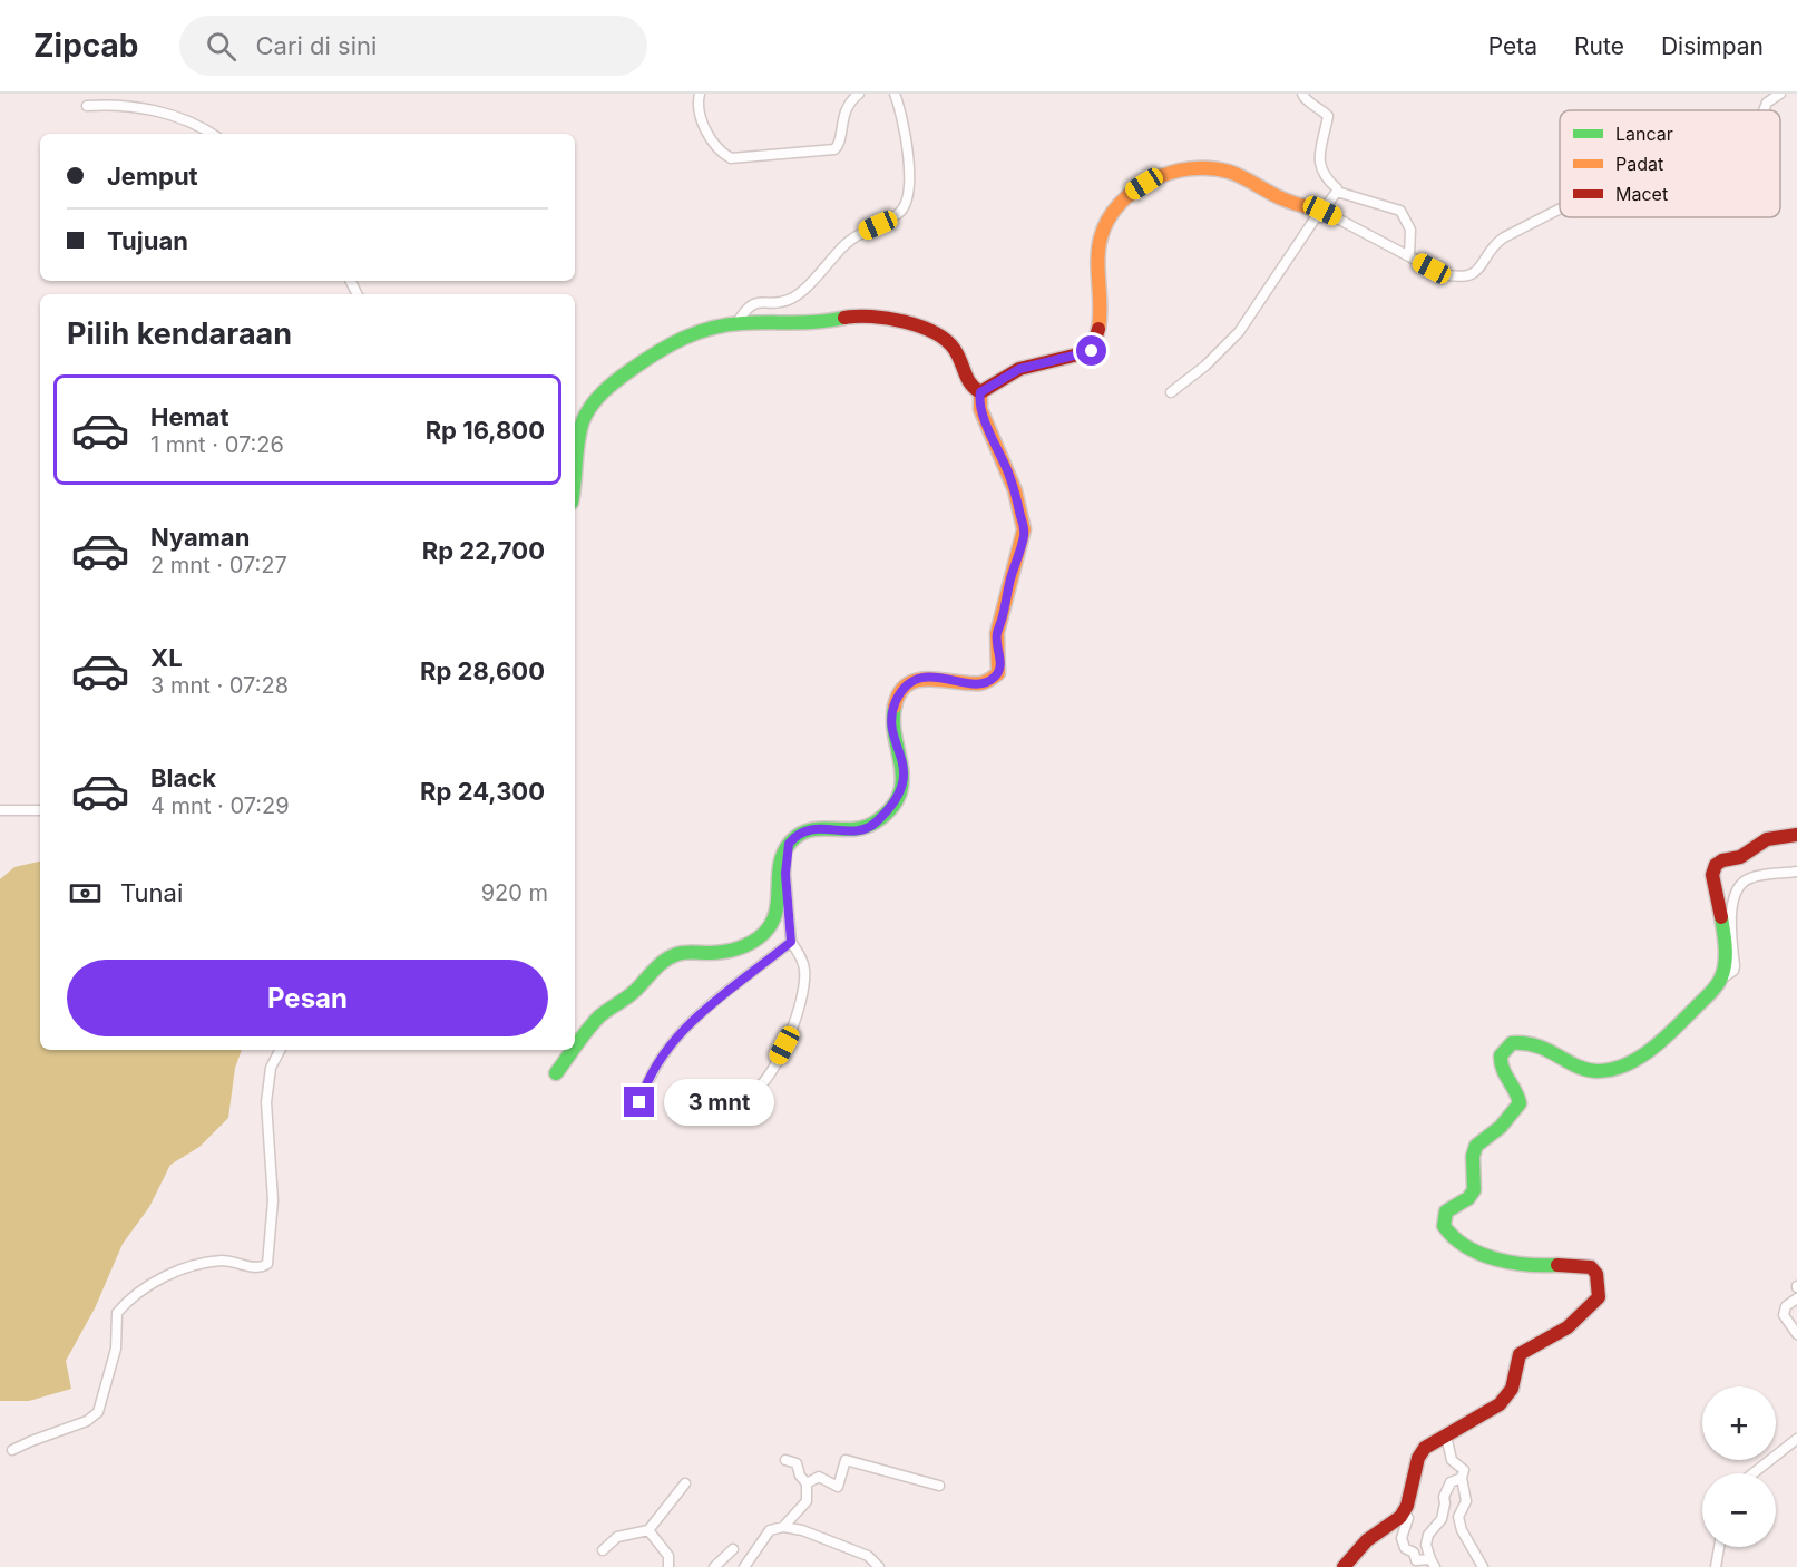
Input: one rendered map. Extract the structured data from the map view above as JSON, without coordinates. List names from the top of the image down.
{
  "legend": ["Lancar", "Padat", "Macet"],
  "page": {
    "header": "Zipcab",
    "search": "Cari di sini",
    "nav": ["Peta", "Rute", "Disimpan"],
    "banner": ["Jemput", "Tujuan"],
    "heading": "Pilih kendaraan",
    "list": [
      {
        "name": "Hemat",
        "note": "1 mnt · 07:26",
        "value": "Rp 16,800"
      },
      {
        "name": "Nyaman",
        "note": "2 mnt · 07:27",
        "value": "Rp 22,700"
      },
      {
        "name": "XL",
        "note": "3 mnt · 07:28",
        "value": "Rp 28,600"
      },
      {
        "name": "Black",
        "note": "4 mnt · 07:29",
        "value": "Rp 24,300"
      }
    ],
    "pay": ["Tunai", "920 m"],
    "buttons": "Pesan",
    "bubble": "3 mnt",
    "map_buttons": ["+", "−"]
  }
}
